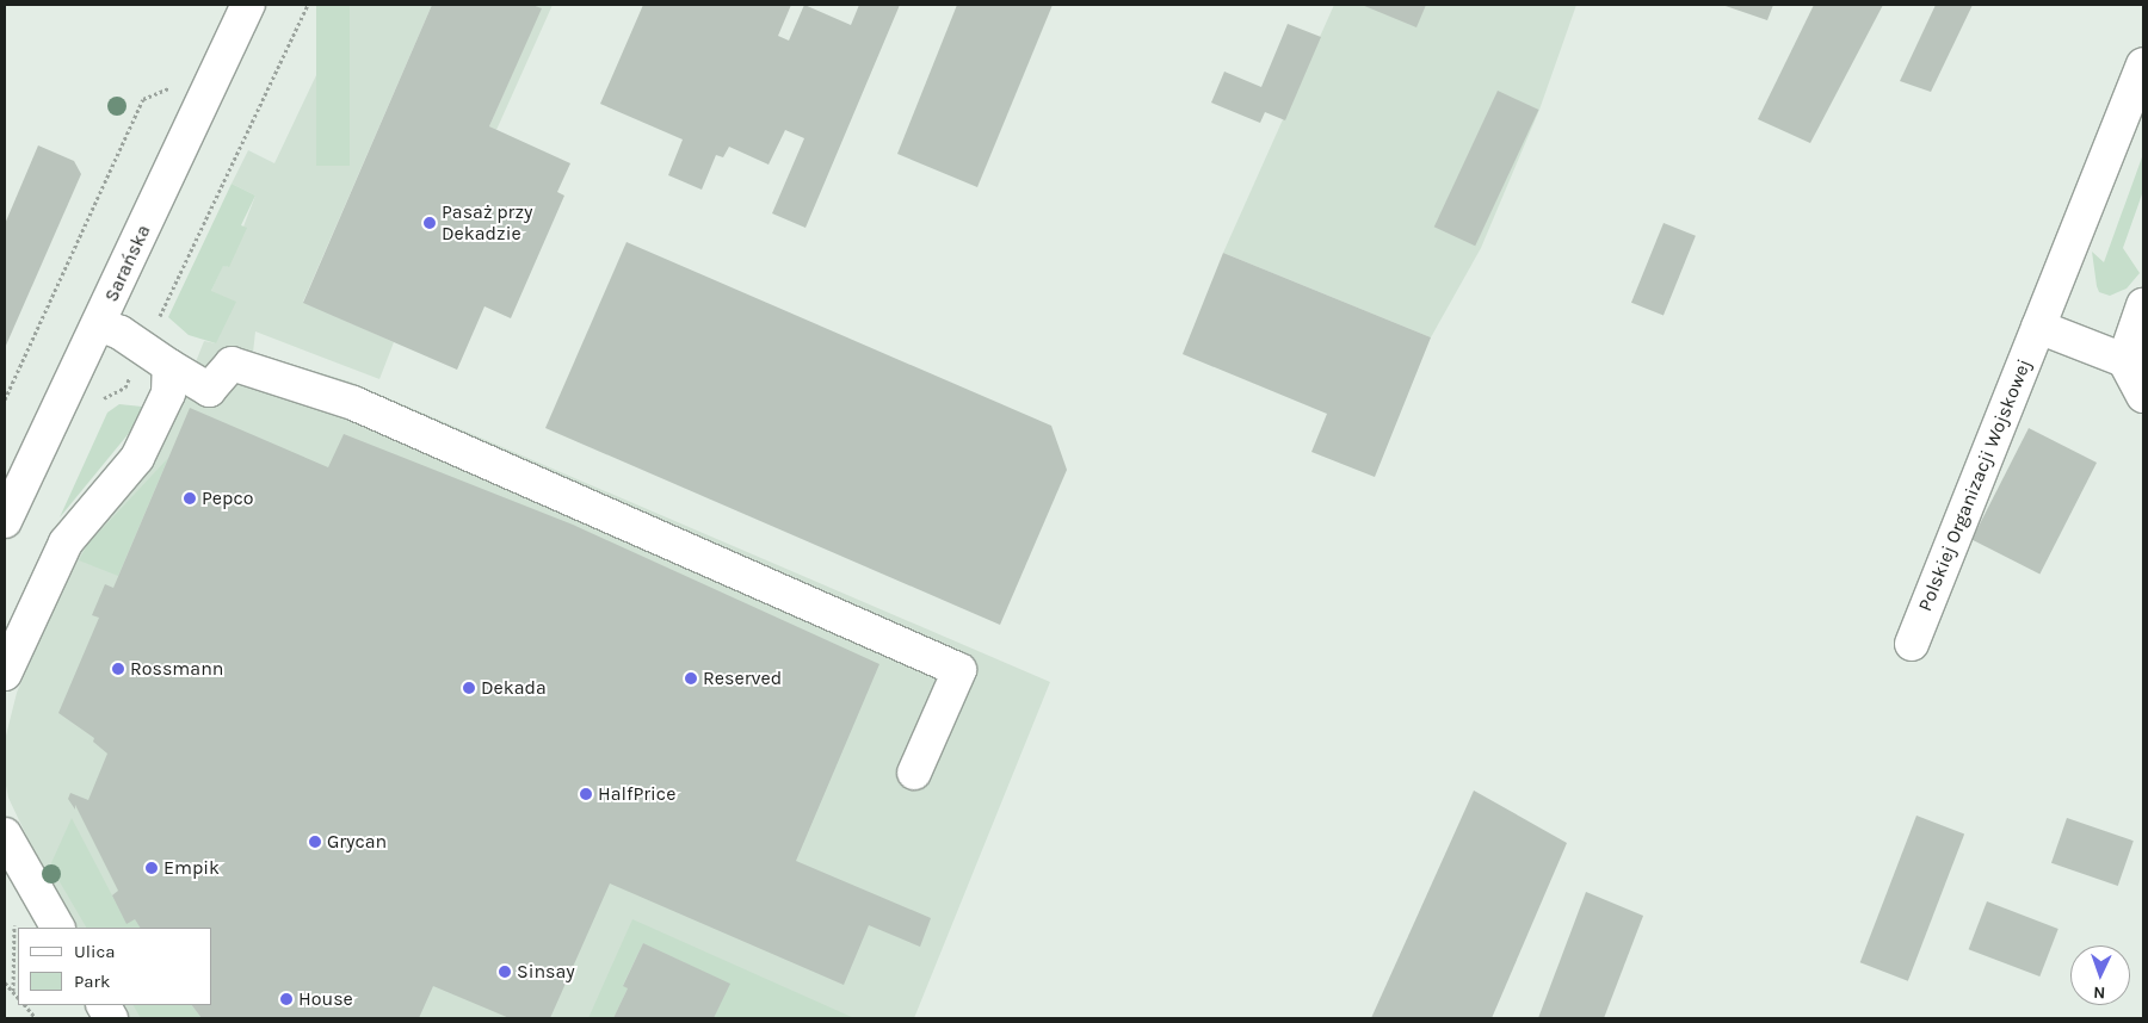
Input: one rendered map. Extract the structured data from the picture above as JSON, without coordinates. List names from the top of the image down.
{
  "streets": {
    "street": ["Sarańska", "Polskiej Organizacji Wojskowej"]
  },
  "places": [
    "Pasaż przy Dekadzie",
    "Pepco",
    "Rossmann",
    "Reserved",
    "Dekada",
    "HalfPrice",
    "Grycan",
    "Empik",
    "Sinsay",
    "House"
  ],
  "legend": ["Ulica", "Park"],
  "north": "bottom"
}
